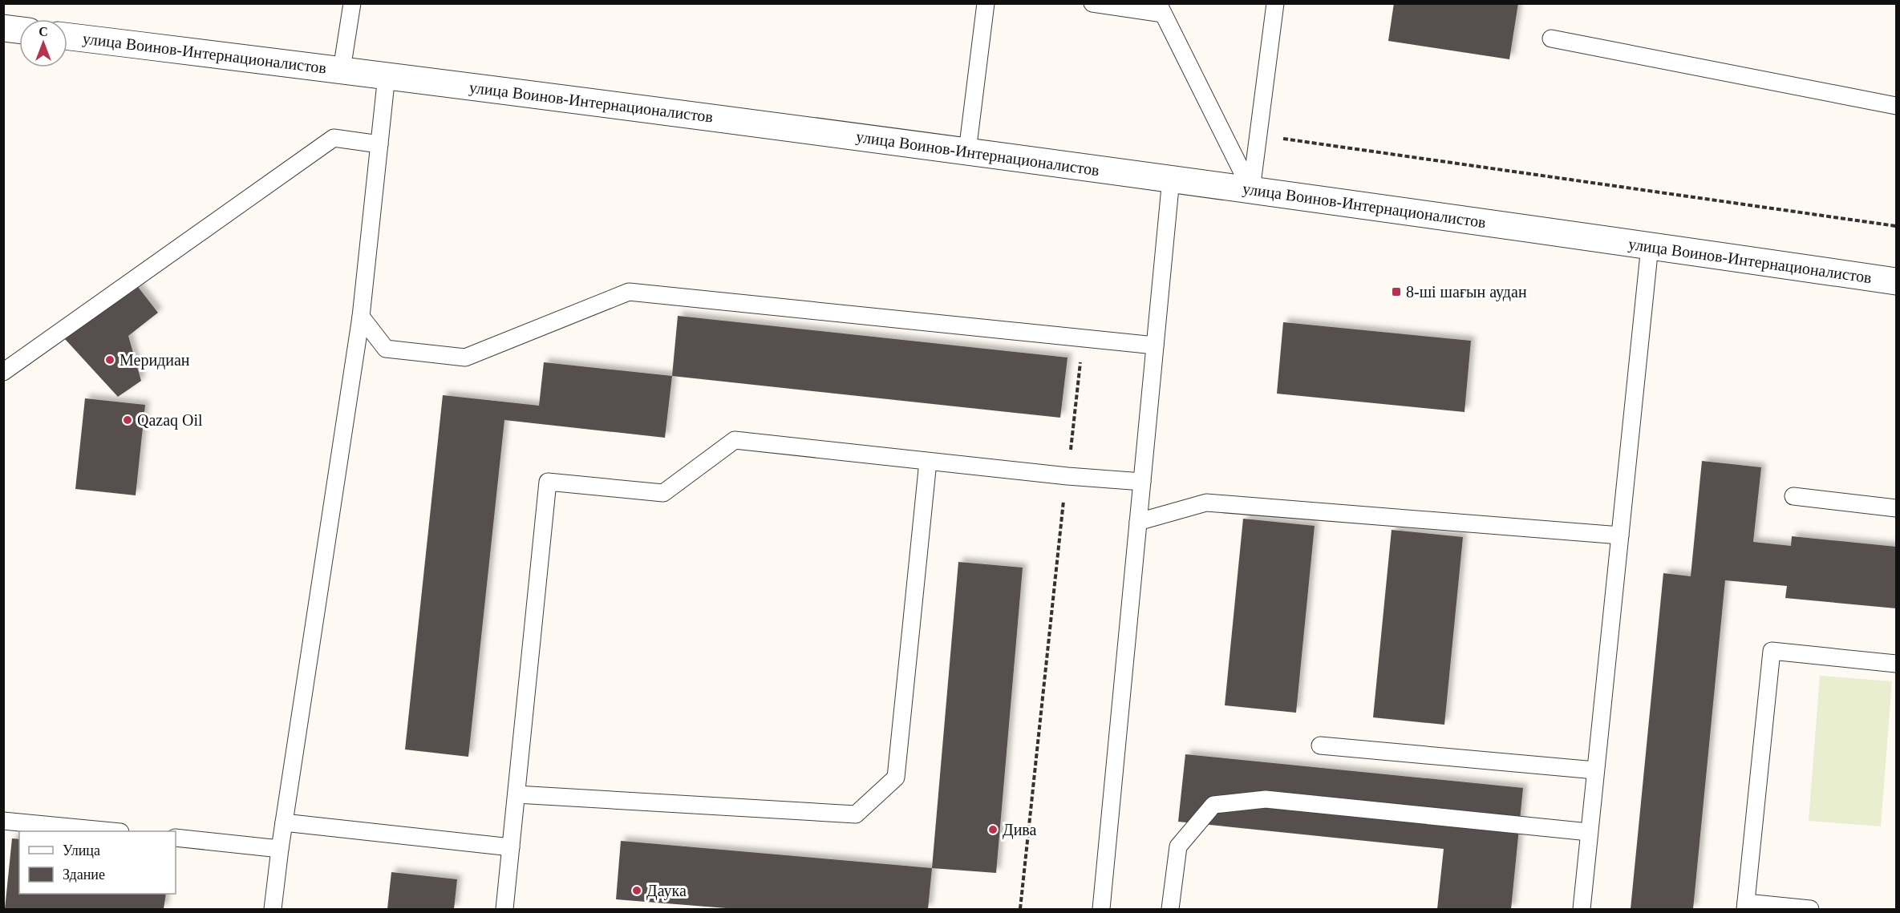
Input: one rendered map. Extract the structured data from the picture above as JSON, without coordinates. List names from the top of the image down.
{
  "streets": {
    "street": ["улица Воинов-Интернационалистов"]
  },
  "places": {
    "transit": ["8-ші шағын аудан"],
    "other": [
      "Меридиан",
      "Qazaq Oil",
      "Дива",
      "Даука"
    ]
  },
  "legend": ["Улица", "Здание"],
  "north": "top"
}
